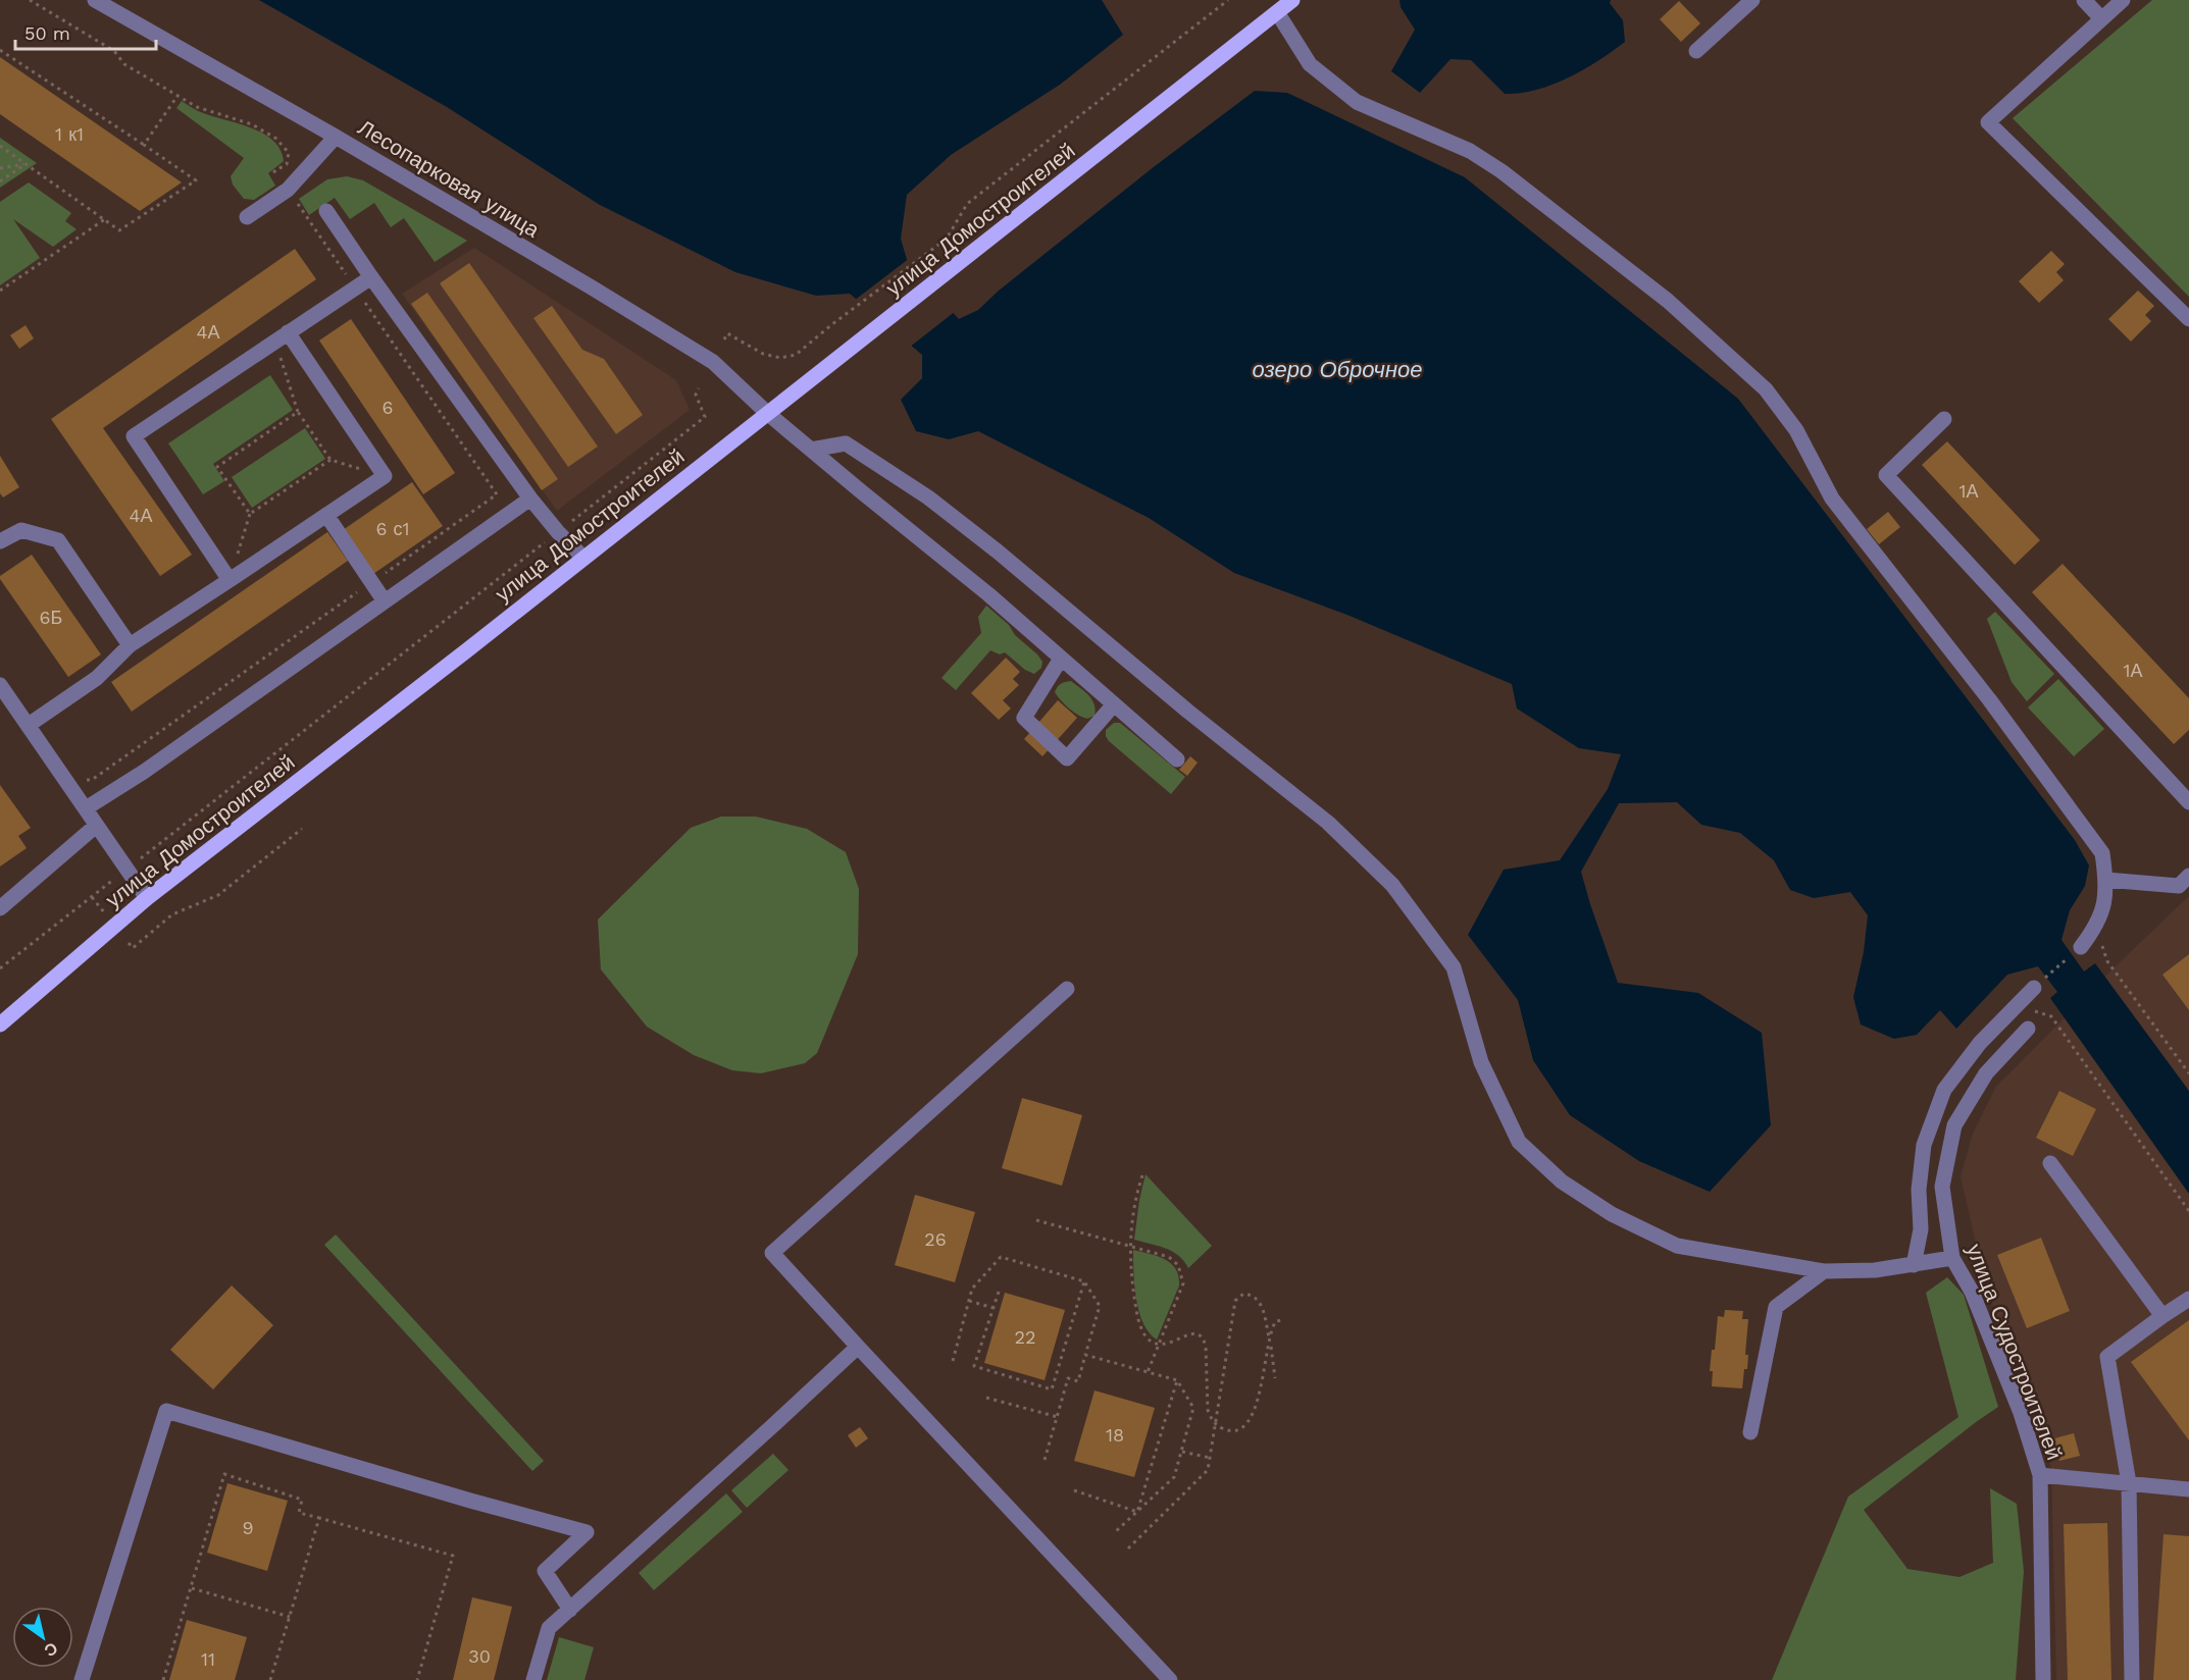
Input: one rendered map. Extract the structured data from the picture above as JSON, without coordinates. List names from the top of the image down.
{
  "streets": {
    "main road": ["улица Домостроителей"],
    "street": ["Лесопарковая улица", "улица Судостроителей"]
  },
  "crossings": [
    ["Лесопарковая улица", "улица Домостроителей"]
  ],
  "water": ["озеро Оброчное"],
  "house_numbers": [
    "1 к1",
    "4А",
    "6",
    "1А",
    "4А",
    "6 с1",
    "6Б",
    "1А",
    "26",
    "22",
    "18",
    "9",
    "30",
    "11"
  ],
  "scale_bar": "50 m",
  "north": "bottom right"
}
